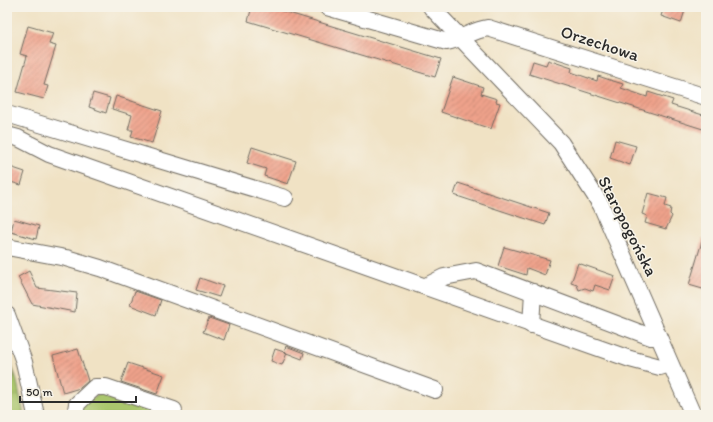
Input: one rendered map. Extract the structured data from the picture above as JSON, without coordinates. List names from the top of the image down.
{
  "streets": {
    "street": ["Orzechowa", "Staropogońska"]
  },
  "crossings": [
    ["Orzechowa", "Staropogońska"]
  ],
  "scale_bar": "50 m"
}
